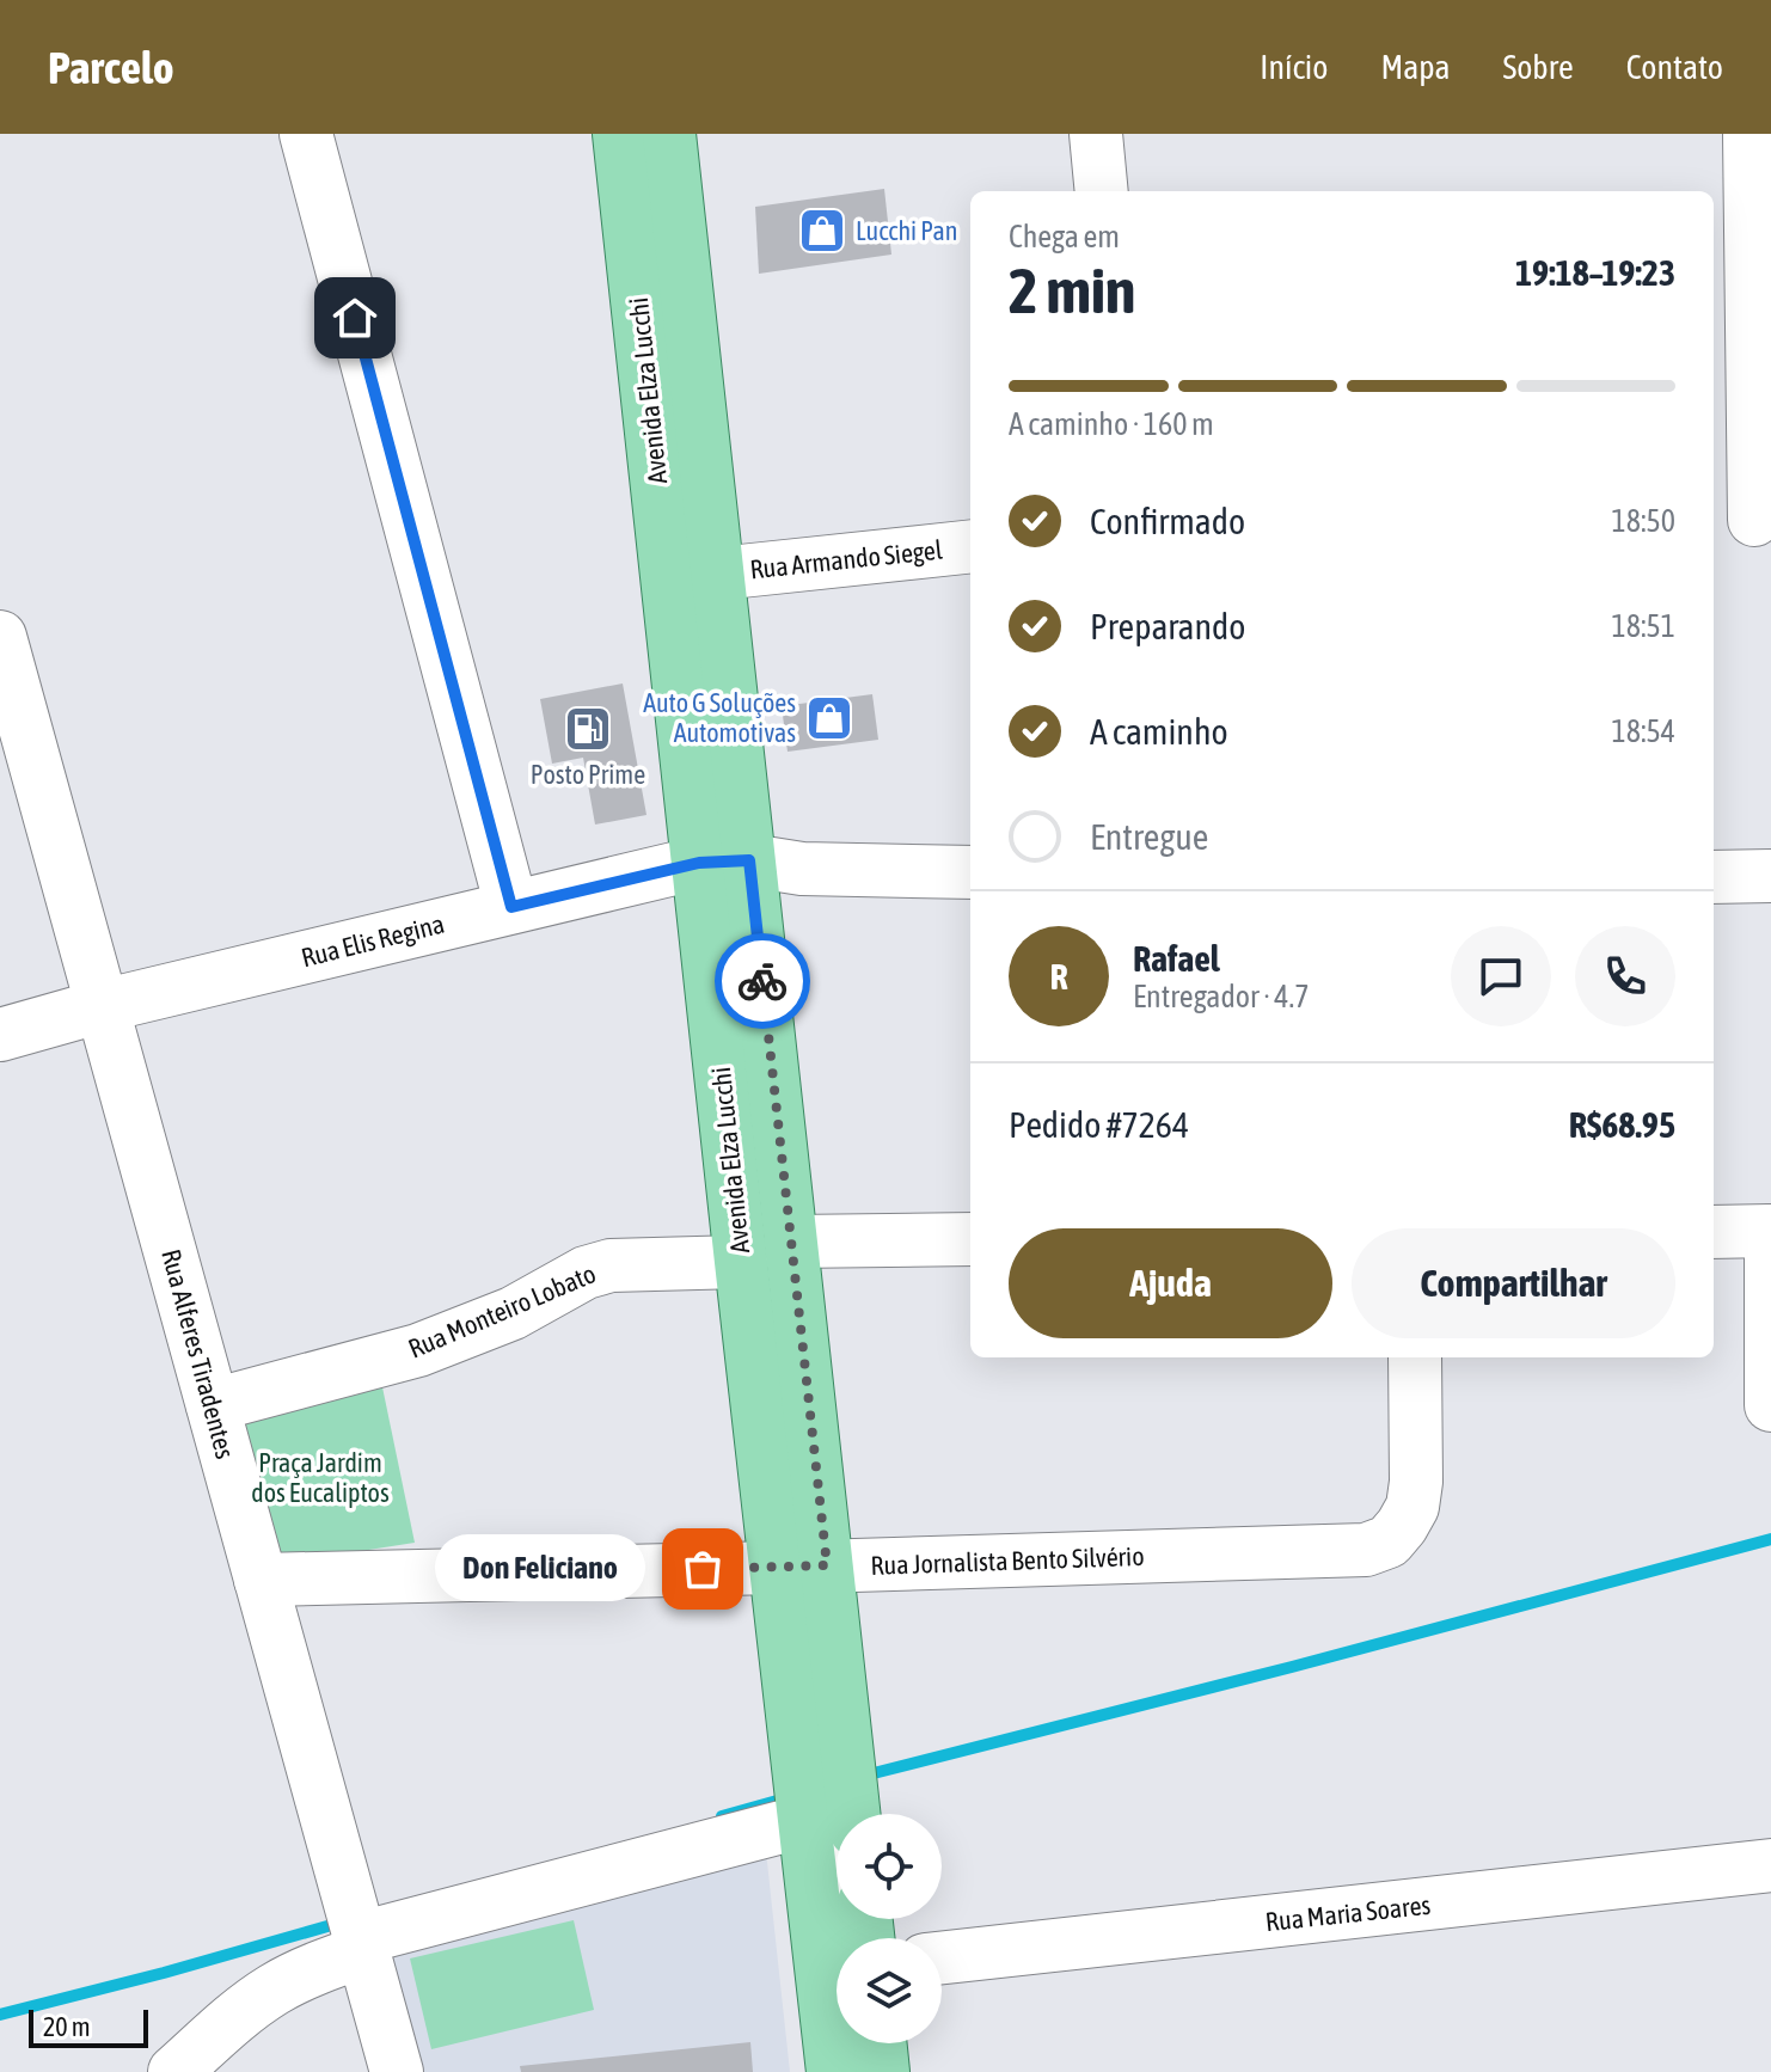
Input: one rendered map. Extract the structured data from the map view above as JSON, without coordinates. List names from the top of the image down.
{
  "streets": {
    "main road": ["Avenida Elza Lucchi"],
    "street": [
      "Rua Armando Siegel",
      "Rua Elis Regina",
      "Rua Monteiro Lobato",
      "Rua Alferes Tiradentes",
      "Rua Jornalista Bento Silvério",
      "Rua Maria Soares"
    ]
  },
  "crossings": [
    ["Avenida Elza Lucchi", "Rua Armando Siegel"],
    ["Avenida Elza Lucchi", "Rua Elis Regina"],
    ["Avenida Elza Lucchi", "Rua Monteiro Lobato"],
    ["Avenida Elza Lucchi", "Rua Jornalista Bento Silvério"],
    ["Rua Elis Regina", "Rua Alferes Tiradentes"],
    ["Rua Monteiro Lobato", "Rua Alferes Tiradentes"],
    ["Rua Alferes Tiradentes", "Rua Jornalista Bento Silvério"]
  ],
  "parks": ["Praça Jardim dos Eucaliptos"],
  "places": {
    "shop": ["Lucchi Pan", "Auto G Soluções Automotivas"],
    "fuel station": ["Posto Prime"],
    "other": ["Don Feliciano"]
  },
  "scale_bar": "20 m",
  "page": {
    "header": "Parcelo",
    "nav": [
      "Início",
      "Mapa",
      "Sobre",
      "Contato"
    ],
    "heading": ["2 min", "Chega em", "19:18–19:23"],
    "panel": [
      "Rafael",
      "Entregador · 4.7",
      "Pedido #7264",
      "R$68.95"
    ],
    "bar": "A caminho · 160 m",
    "list": [
      ["Confirmado", "18:50"],
      ["Preparando", "18:51"],
      ["A caminho", "18:54"],
      "Entregue"
    ],
    "round": "R",
    "buttons": ["Ajuda", "Compartilhar"],
    "bubble": "Don Feliciano",
    "scale": "20 m"
  }
}
